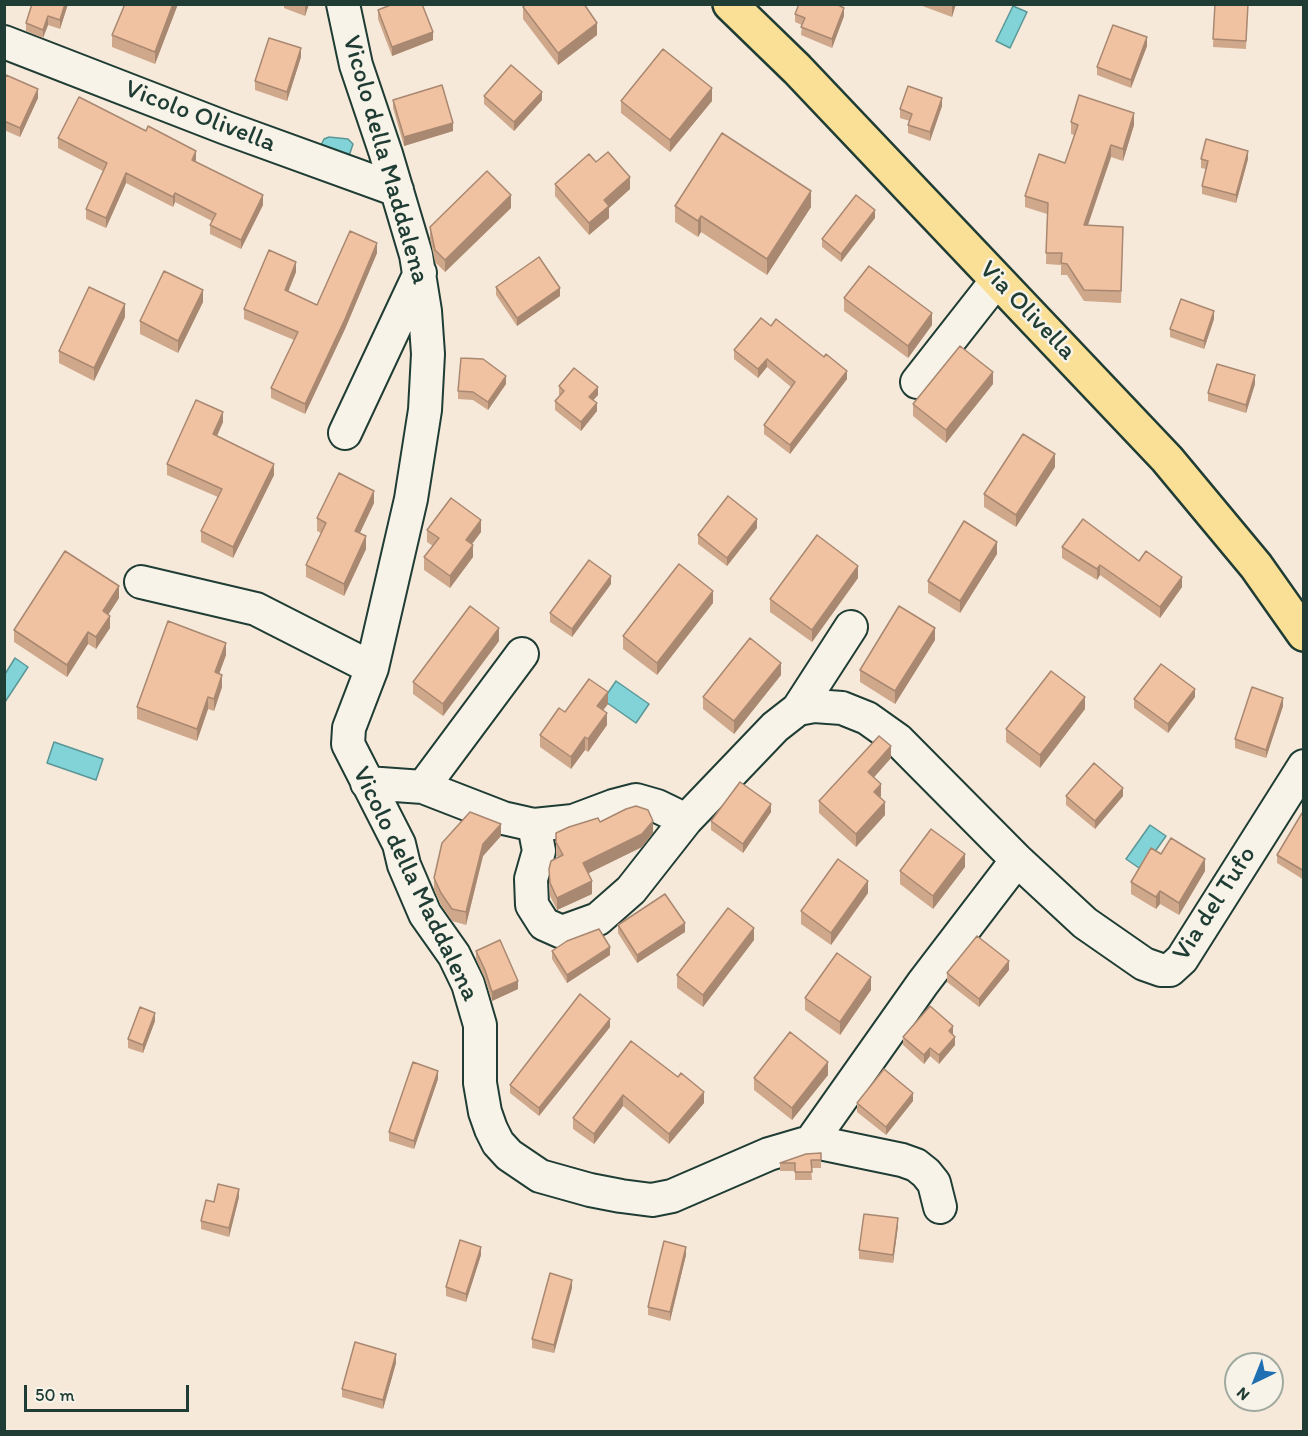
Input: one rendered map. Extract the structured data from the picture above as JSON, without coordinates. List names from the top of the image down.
{
  "streets": {
    "main road": ["Via Olivella"],
    "street": ["Vicolo Olivella", "Vicolo della Maddalena", "Via del Tufo"]
  },
  "crossings": [
    ["Vicolo Olivella", "Vicolo della Maddalena"]
  ],
  "scale_bar": "50 m",
  "north": "bottom left"
}
